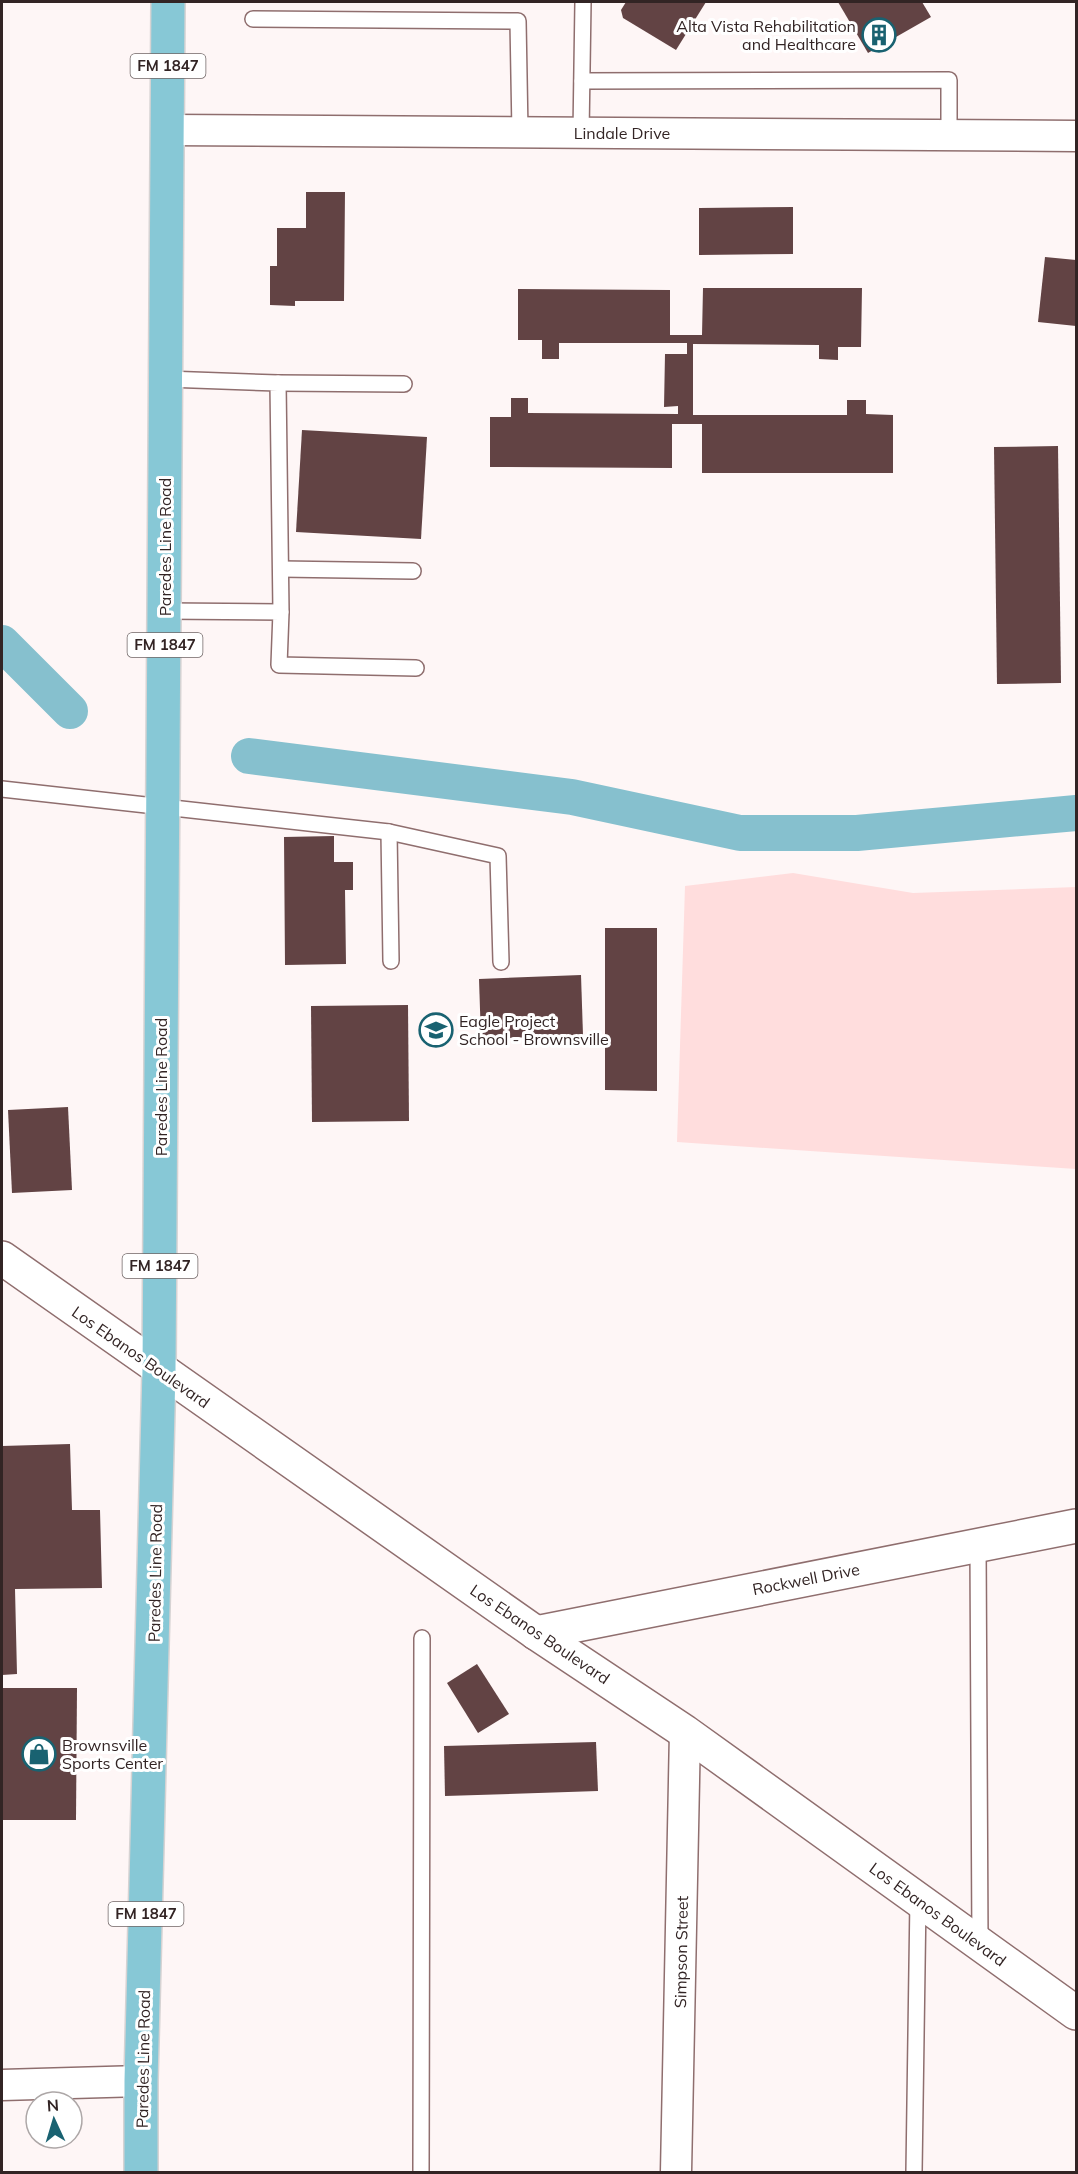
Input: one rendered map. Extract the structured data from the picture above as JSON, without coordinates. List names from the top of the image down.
{
  "streets": {
    "main road": ["FM 1847", "Paredes Line Road"],
    "street": [
      "Lindale Drive",
      "Los Ebanos Boulevard",
      "Rockwell Drive",
      "Simpson Street"
    ]
  },
  "crossings": [
    ["Lindale Drive", "Paredes Line Road"],
    ["Paredes Line Road", "Los Ebanos Boulevard"],
    ["Los Ebanos Boulevard", "Rockwell Drive"],
    ["Los Ebanos Boulevard", "Simpson Street"]
  ],
  "places": {
    "building": ["Alta Vista Rehabilitation and Healthcare"],
    "school or university": ["Eagle Project School - Brownsville"],
    "shop": ["Brownsville Sports Center"]
  },
  "north": "top"
}
